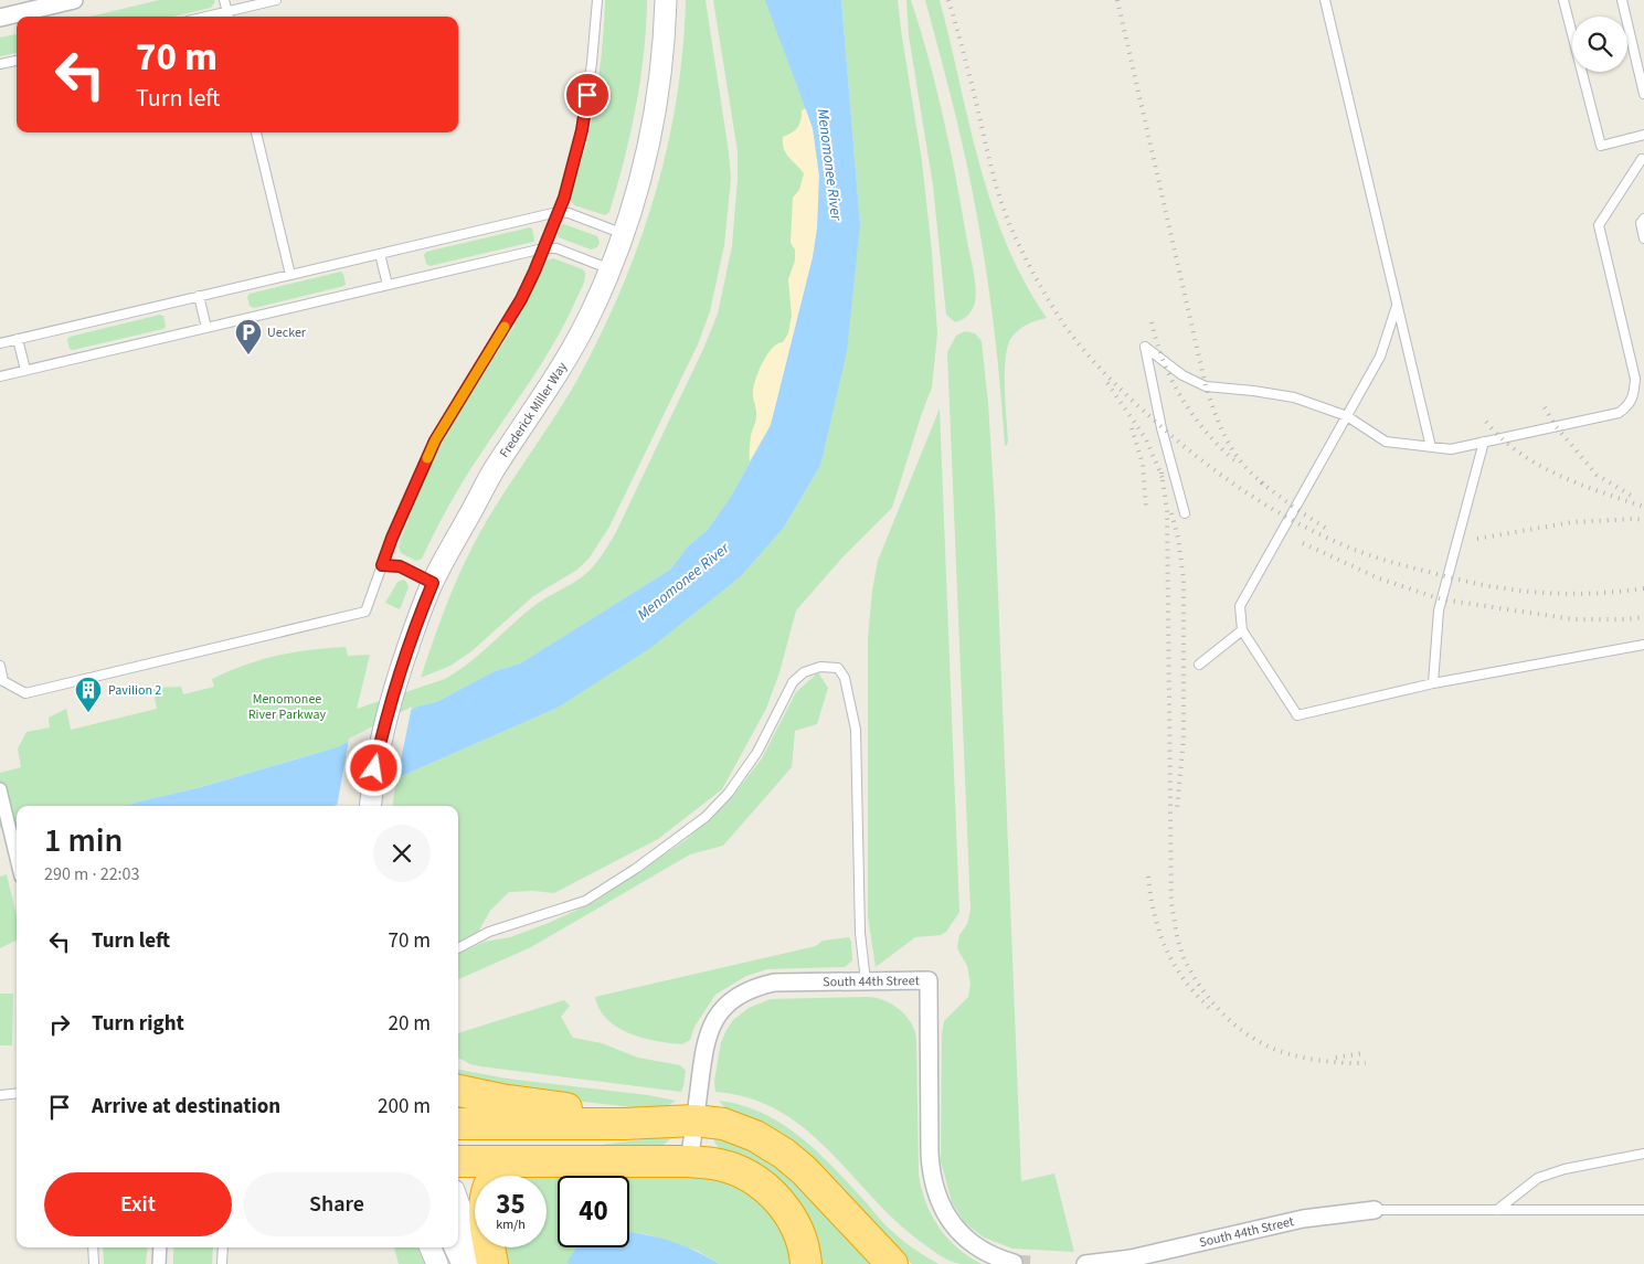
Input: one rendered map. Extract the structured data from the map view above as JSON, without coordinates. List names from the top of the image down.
{
  "streets": {
    "street": ["Frederick Miller Way", "South 44th Street"]
  },
  "water": ["Menomonee River"],
  "parks": ["Menomonee River Parkway"],
  "places": {
    "parking": ["Uecker"],
    "building": ["Pavilion 2"]
  },
  "page": {
    "turn": ["70 m", "Turn left"],
    "heading": ["1 min", "290 m · 22:03"],
    "list": [
      {
        "name": "Turn left",
        "value": "70 m"
      },
      {
        "name": "Turn right",
        "value": "20 m"
      },
      {
        "name": "Arrive at destination",
        "value": "200 m"
      }
    ],
    "buttons": ["Exit", "Share"],
    "speed": "35 km/h",
    "limit": "40"
  }
}
